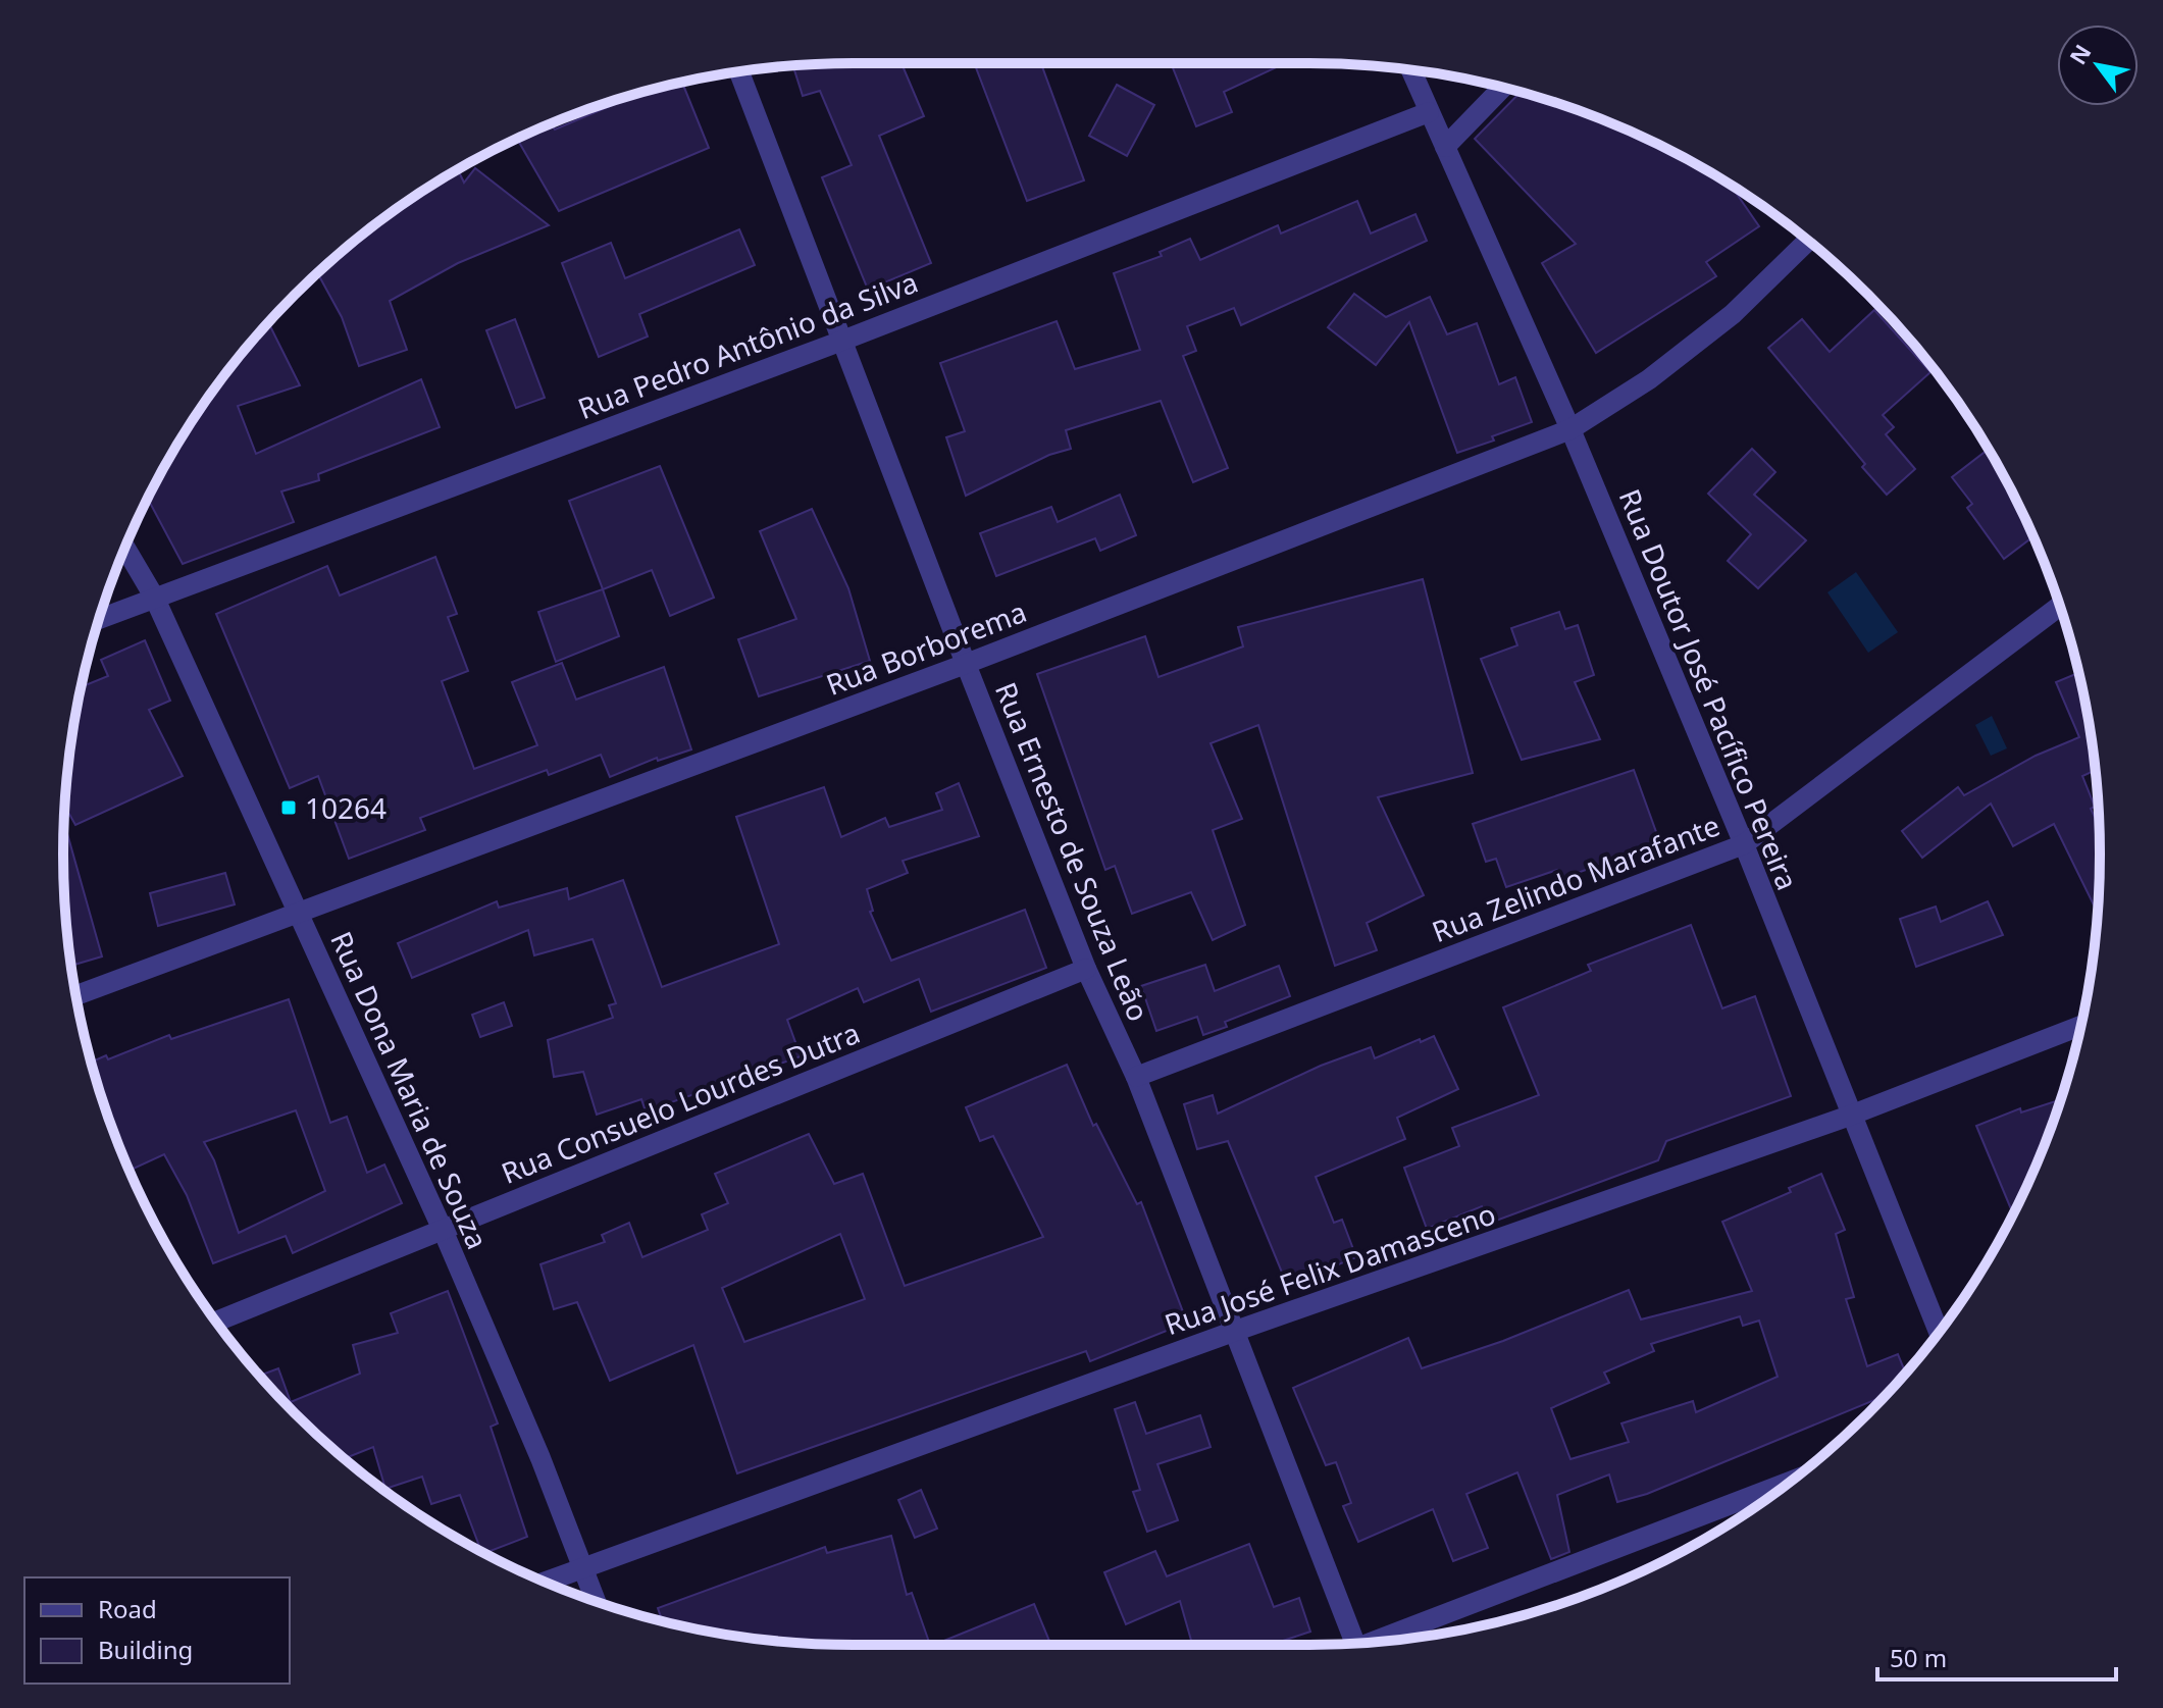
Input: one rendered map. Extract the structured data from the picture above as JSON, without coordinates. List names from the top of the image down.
{
  "streets": {
    "street": [
      "Rua Pedro Antônio da Silva",
      "Rua Borborema",
      "Rua Doutor José Pacífico Pereira",
      "Rua Ernesto de Souza Leão",
      "Rua Zelindo Marafante",
      "Rua Dona Maria de Souza",
      "Rua Consuelo Lourdes Dutra",
      "Rua José Felix Damasceno"
    ]
  },
  "crossings": [
    ["Rua Pedro Antônio da Silva", "Rua Doutor José Pacífico Pereira"],
    ["Rua Pedro Antônio da Silva", "Rua Ernesto de Souza Leão"],
    ["Rua Pedro Antônio da Silva", "Rua Dona Maria de Souza"],
    ["Rua Borborema", "Rua Doutor José Pacífico Pereira"],
    ["Rua Borborema", "Rua Ernesto de Souza Leão"],
    ["Rua Borborema", "Rua Dona Maria de Souza"],
    ["Rua Doutor José Pacífico Pereira", "Rua Zelindo Marafante"],
    ["Rua Doutor José Pacífico Pereira", "Rua José Felix Damasceno"],
    ["Rua Ernesto de Souza Leão", "Rua Zelindo Marafante"],
    ["Rua Ernesto de Souza Leão", "Rua Consuelo Lourdes Dutra"],
    ["Rua Ernesto de Souza Leão", "Rua José Felix Damasceno"],
    ["Rua Dona Maria de Souza", "Rua Consuelo Lourdes Dutra"],
    ["Rua Dona Maria de Souza", "Rua José Felix Damasceno"]
  ],
  "places": {
    "transit": ["10264"]
  },
  "legend": ["Road", "Building"],
  "scale_bar": "50 m",
  "north": "top left"
}
